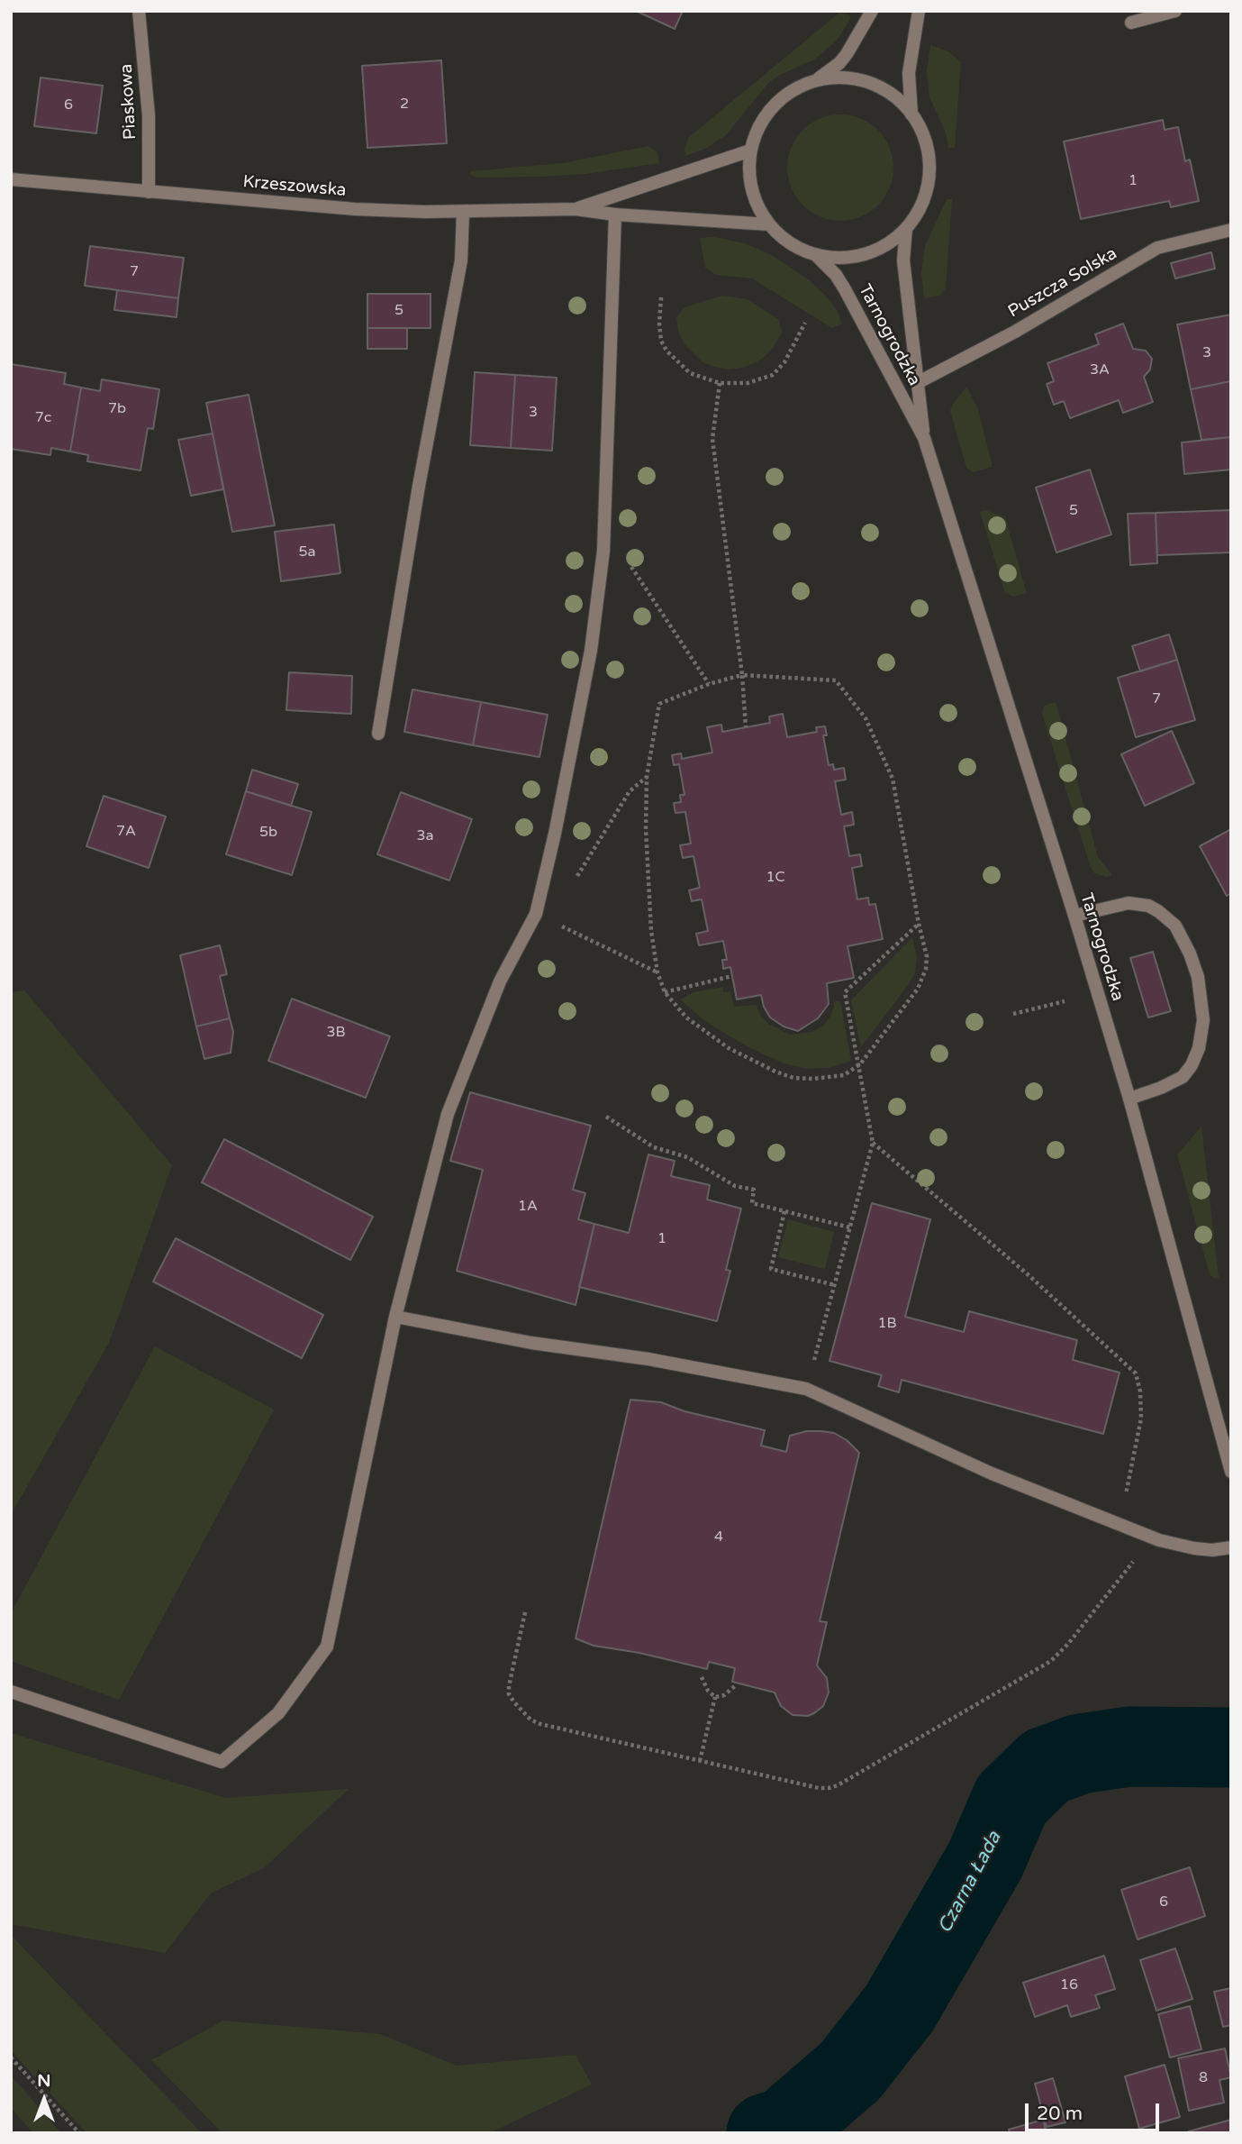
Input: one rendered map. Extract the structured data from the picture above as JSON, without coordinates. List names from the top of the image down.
{
  "streets": {
    "street": [
      "Piaskowa",
      "Krzeszowska",
      "Puszcza Solska",
      "Tarnogrodzka"
    ]
  },
  "crossings": [
    ["Piaskowa", "Krzeszowska"],
    ["Krzeszowska", "Tarnogrodzka"],
    ["Puszcza Solska", "Tarnogrodzka"]
  ],
  "water": ["Czarna Łada"],
  "house_numbers": [
    "2",
    "6",
    "1",
    "7",
    "5",
    "3",
    "3A",
    "7b",
    "3",
    "7c",
    "5",
    "5a",
    "7",
    "7A",
    "5b",
    "3a",
    "1C",
    "3B",
    "1A",
    "1",
    "1B",
    "4",
    "6",
    "16",
    "8"
  ],
  "scale_bar": "20 m",
  "north": "top"
}
